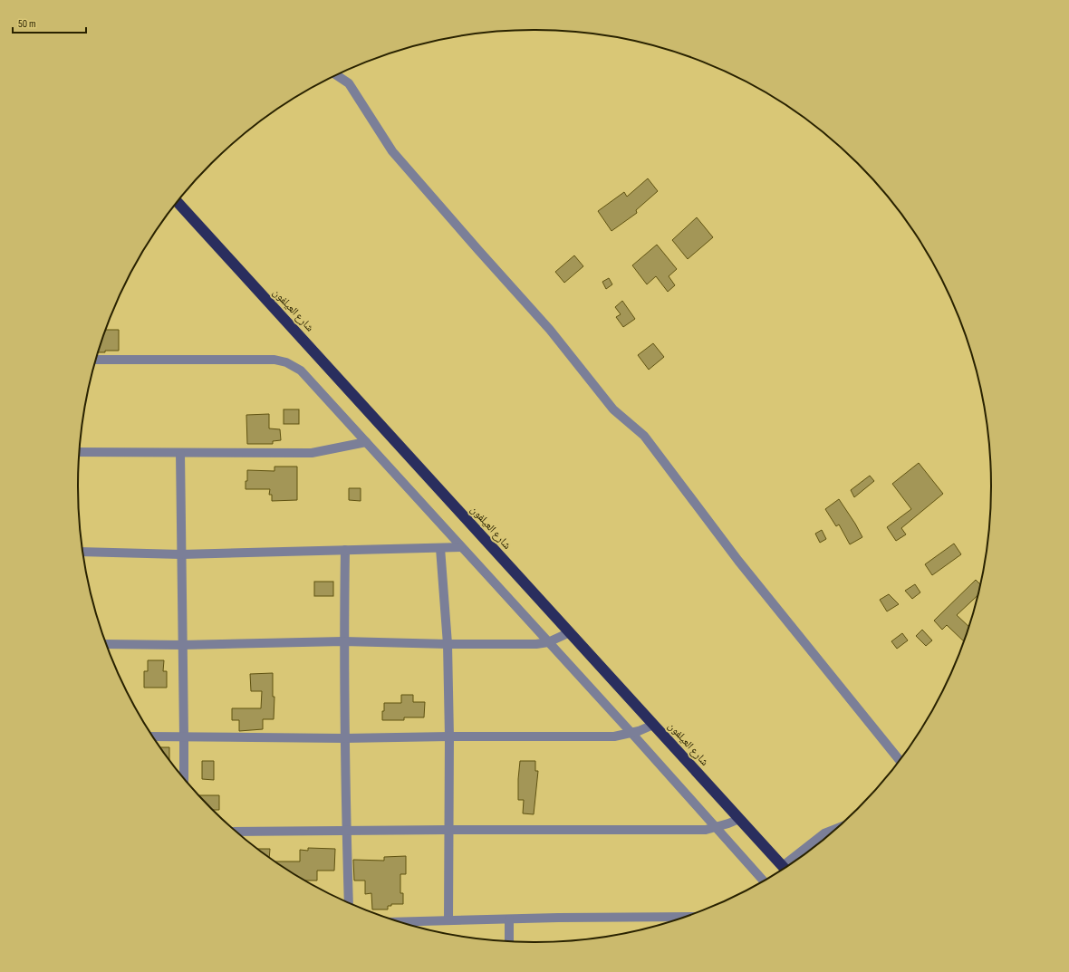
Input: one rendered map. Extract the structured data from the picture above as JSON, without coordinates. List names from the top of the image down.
{
  "streets": {
    "highway": ["شارع العيلفون"]
  },
  "scale_bar": "50 m"
}
